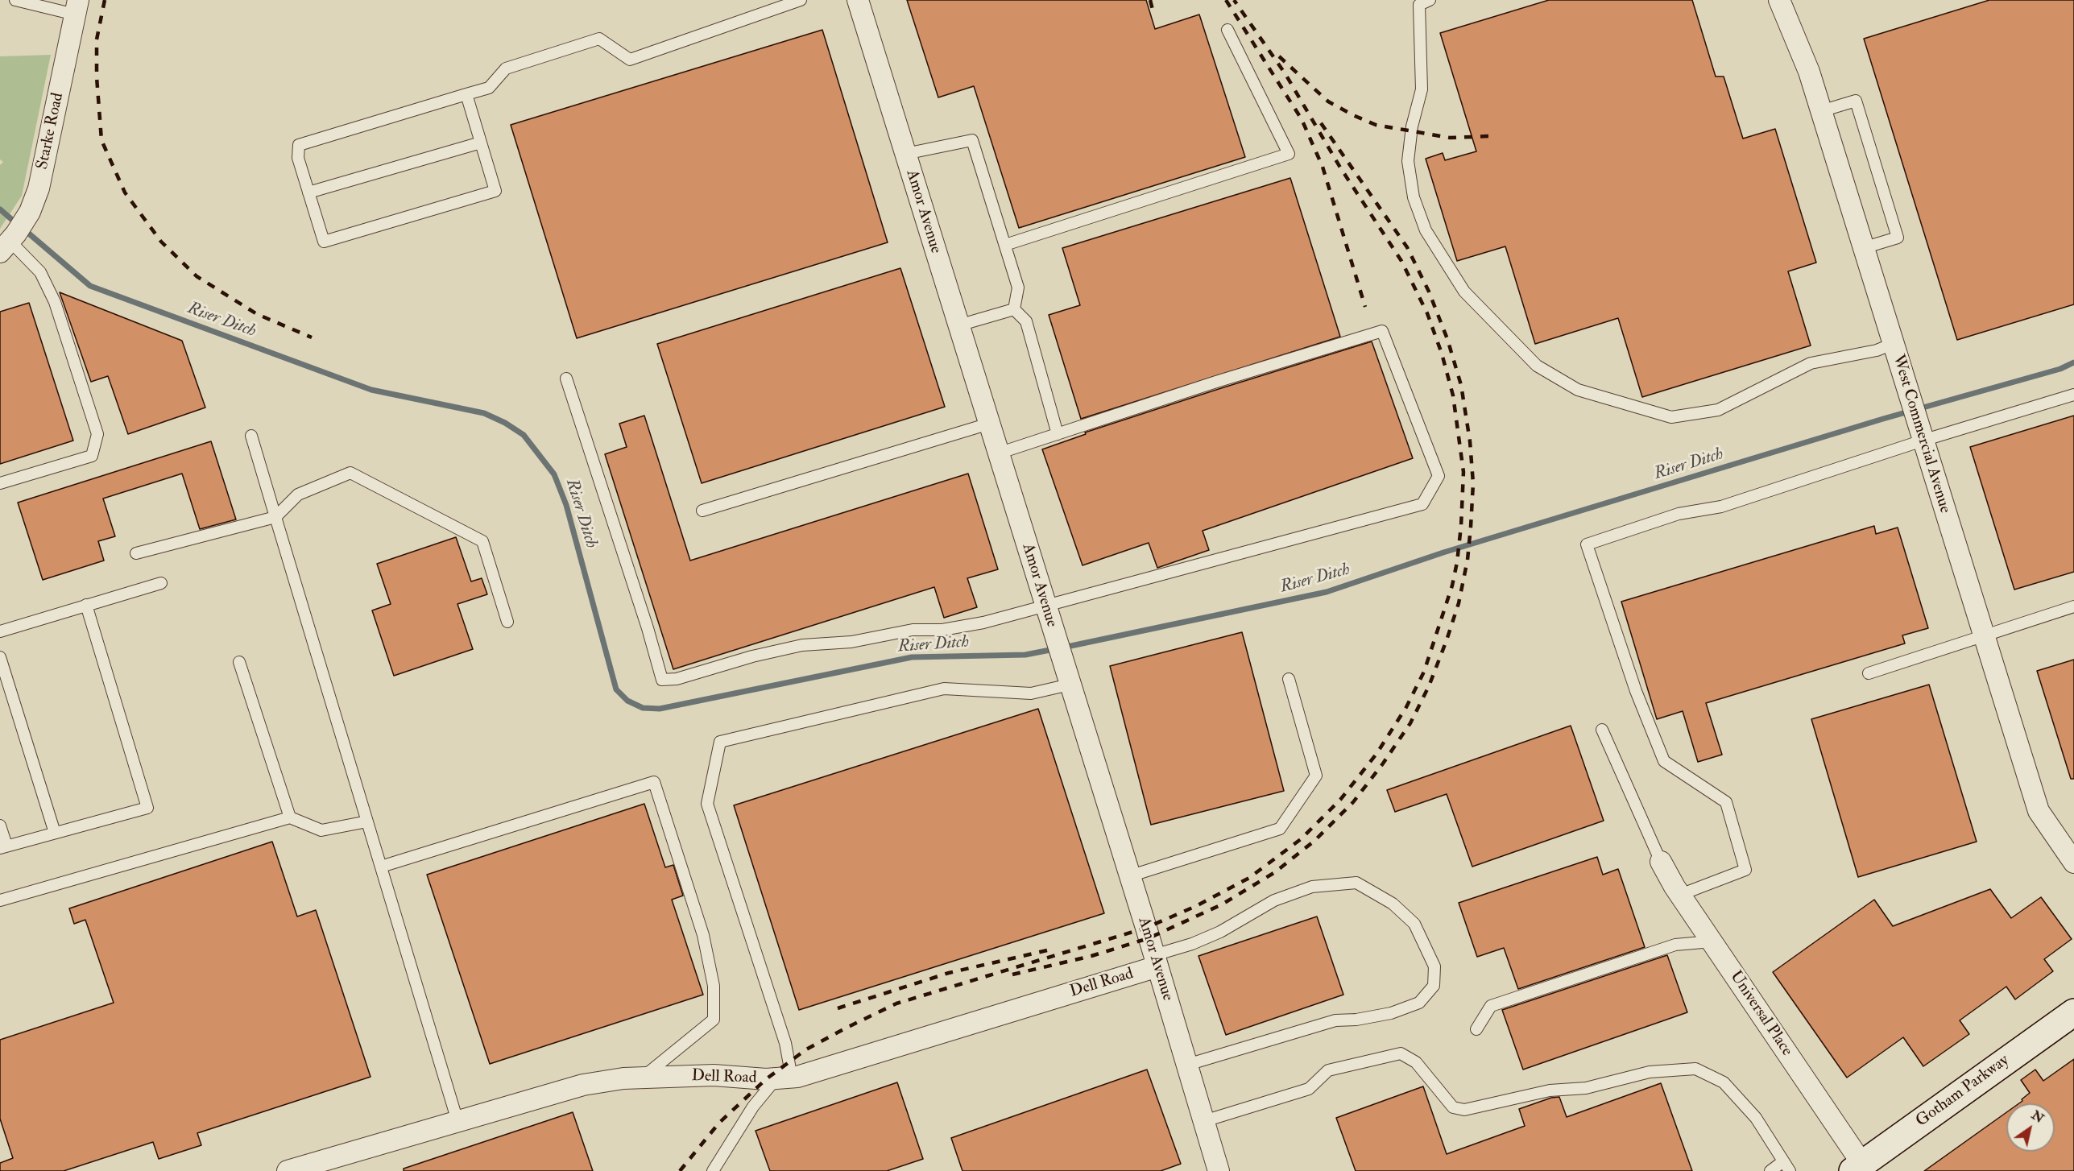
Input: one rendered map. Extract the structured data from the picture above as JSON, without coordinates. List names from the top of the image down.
{
  "streets": {
    "street": [
      "Starke Road",
      "Amor Avenue",
      "West Commercial Avenue",
      "Dell Road",
      "Universal Place",
      "Gotham Parkway"
    ]
  },
  "crossings": [
    ["Amor Avenue", "Dell Road"],
    ["Universal Place", "Gotham Parkway"]
  ],
  "water": ["Riser Ditch"],
  "north": "top right"
}
